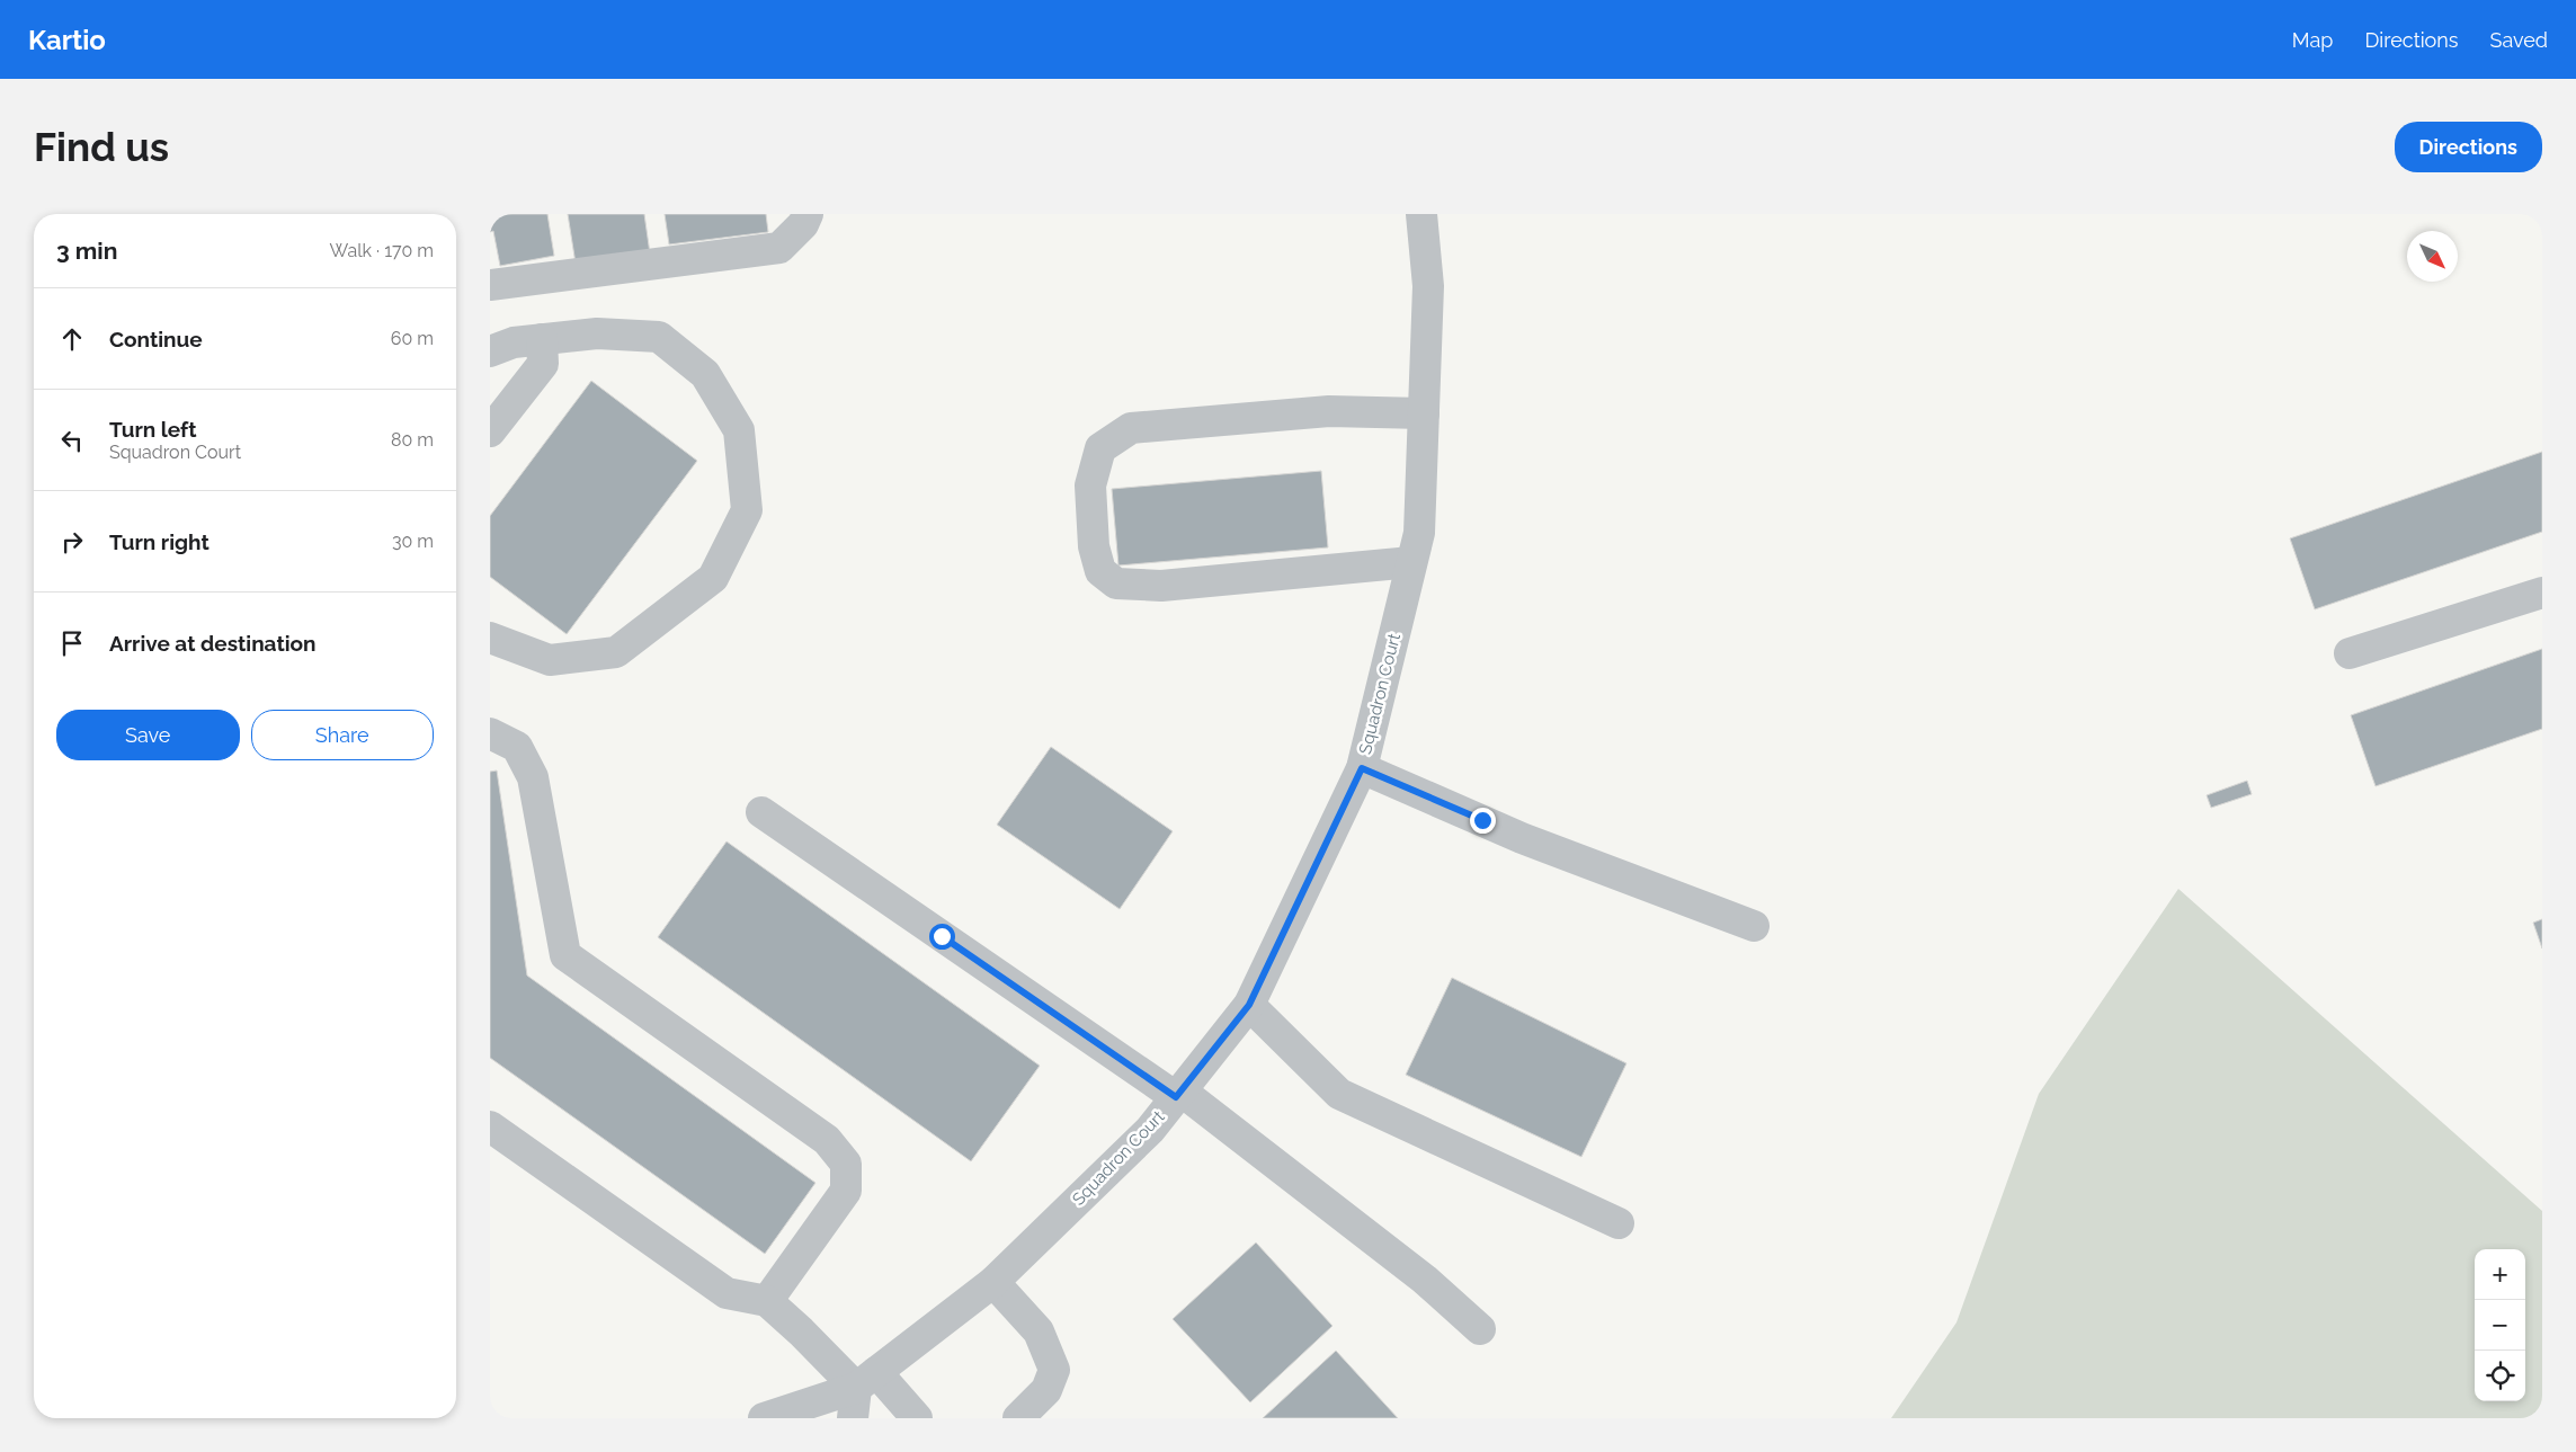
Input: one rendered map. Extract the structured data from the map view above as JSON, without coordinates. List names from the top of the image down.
{
  "streets": {
    "street": ["Squadron Court"]
  },
  "north": "bottom right",
  "page": {
    "header": "Kartio",
    "nav": ["Map", "Directions", "Saved"],
    "buttons": [
      "Directions",
      ["Save", "Share"]
    ],
    "title": "Find us",
    "heading": ["3 min", "Walk · 170 m"],
    "list": [
      ["Continue", "60 m"],
      ["Turn left", "Squadron Court", "80 m"],
      ["Turn right", "30 m"],
      "Arrive at destination"
    ],
    "map_buttons": ["+", "−"]
  }
}
